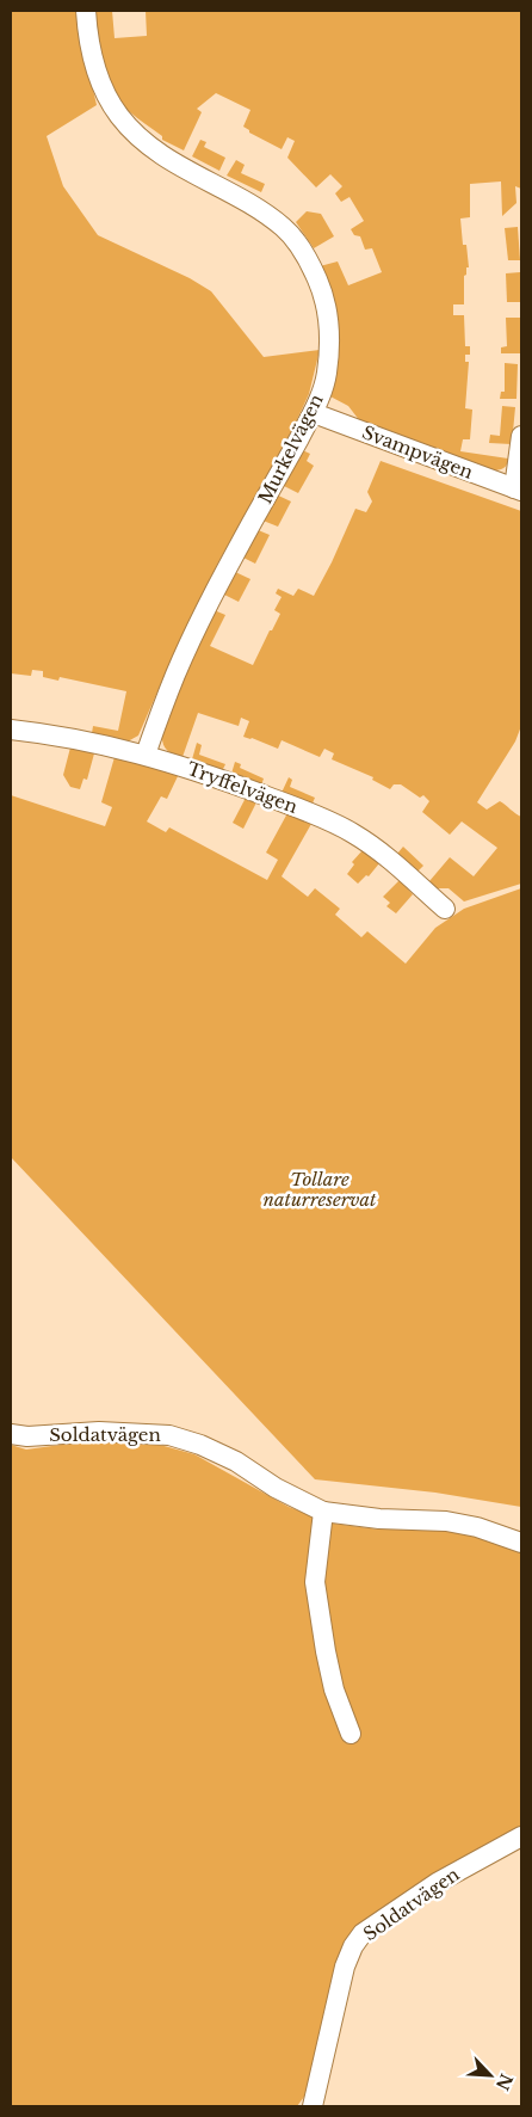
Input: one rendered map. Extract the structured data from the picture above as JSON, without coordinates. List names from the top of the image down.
{
  "streets": {
    "street": [
      "Murkelvägen",
      "Svampvägen",
      "Tryffelvägen",
      "Soldatvägen"
    ]
  },
  "crossings": [
    ["Murkelvägen", "Svampvägen"],
    ["Murkelvägen", "Tryffelvägen"]
  ],
  "parks": ["Tollare naturreservat"],
  "north": "bottom right"
}
